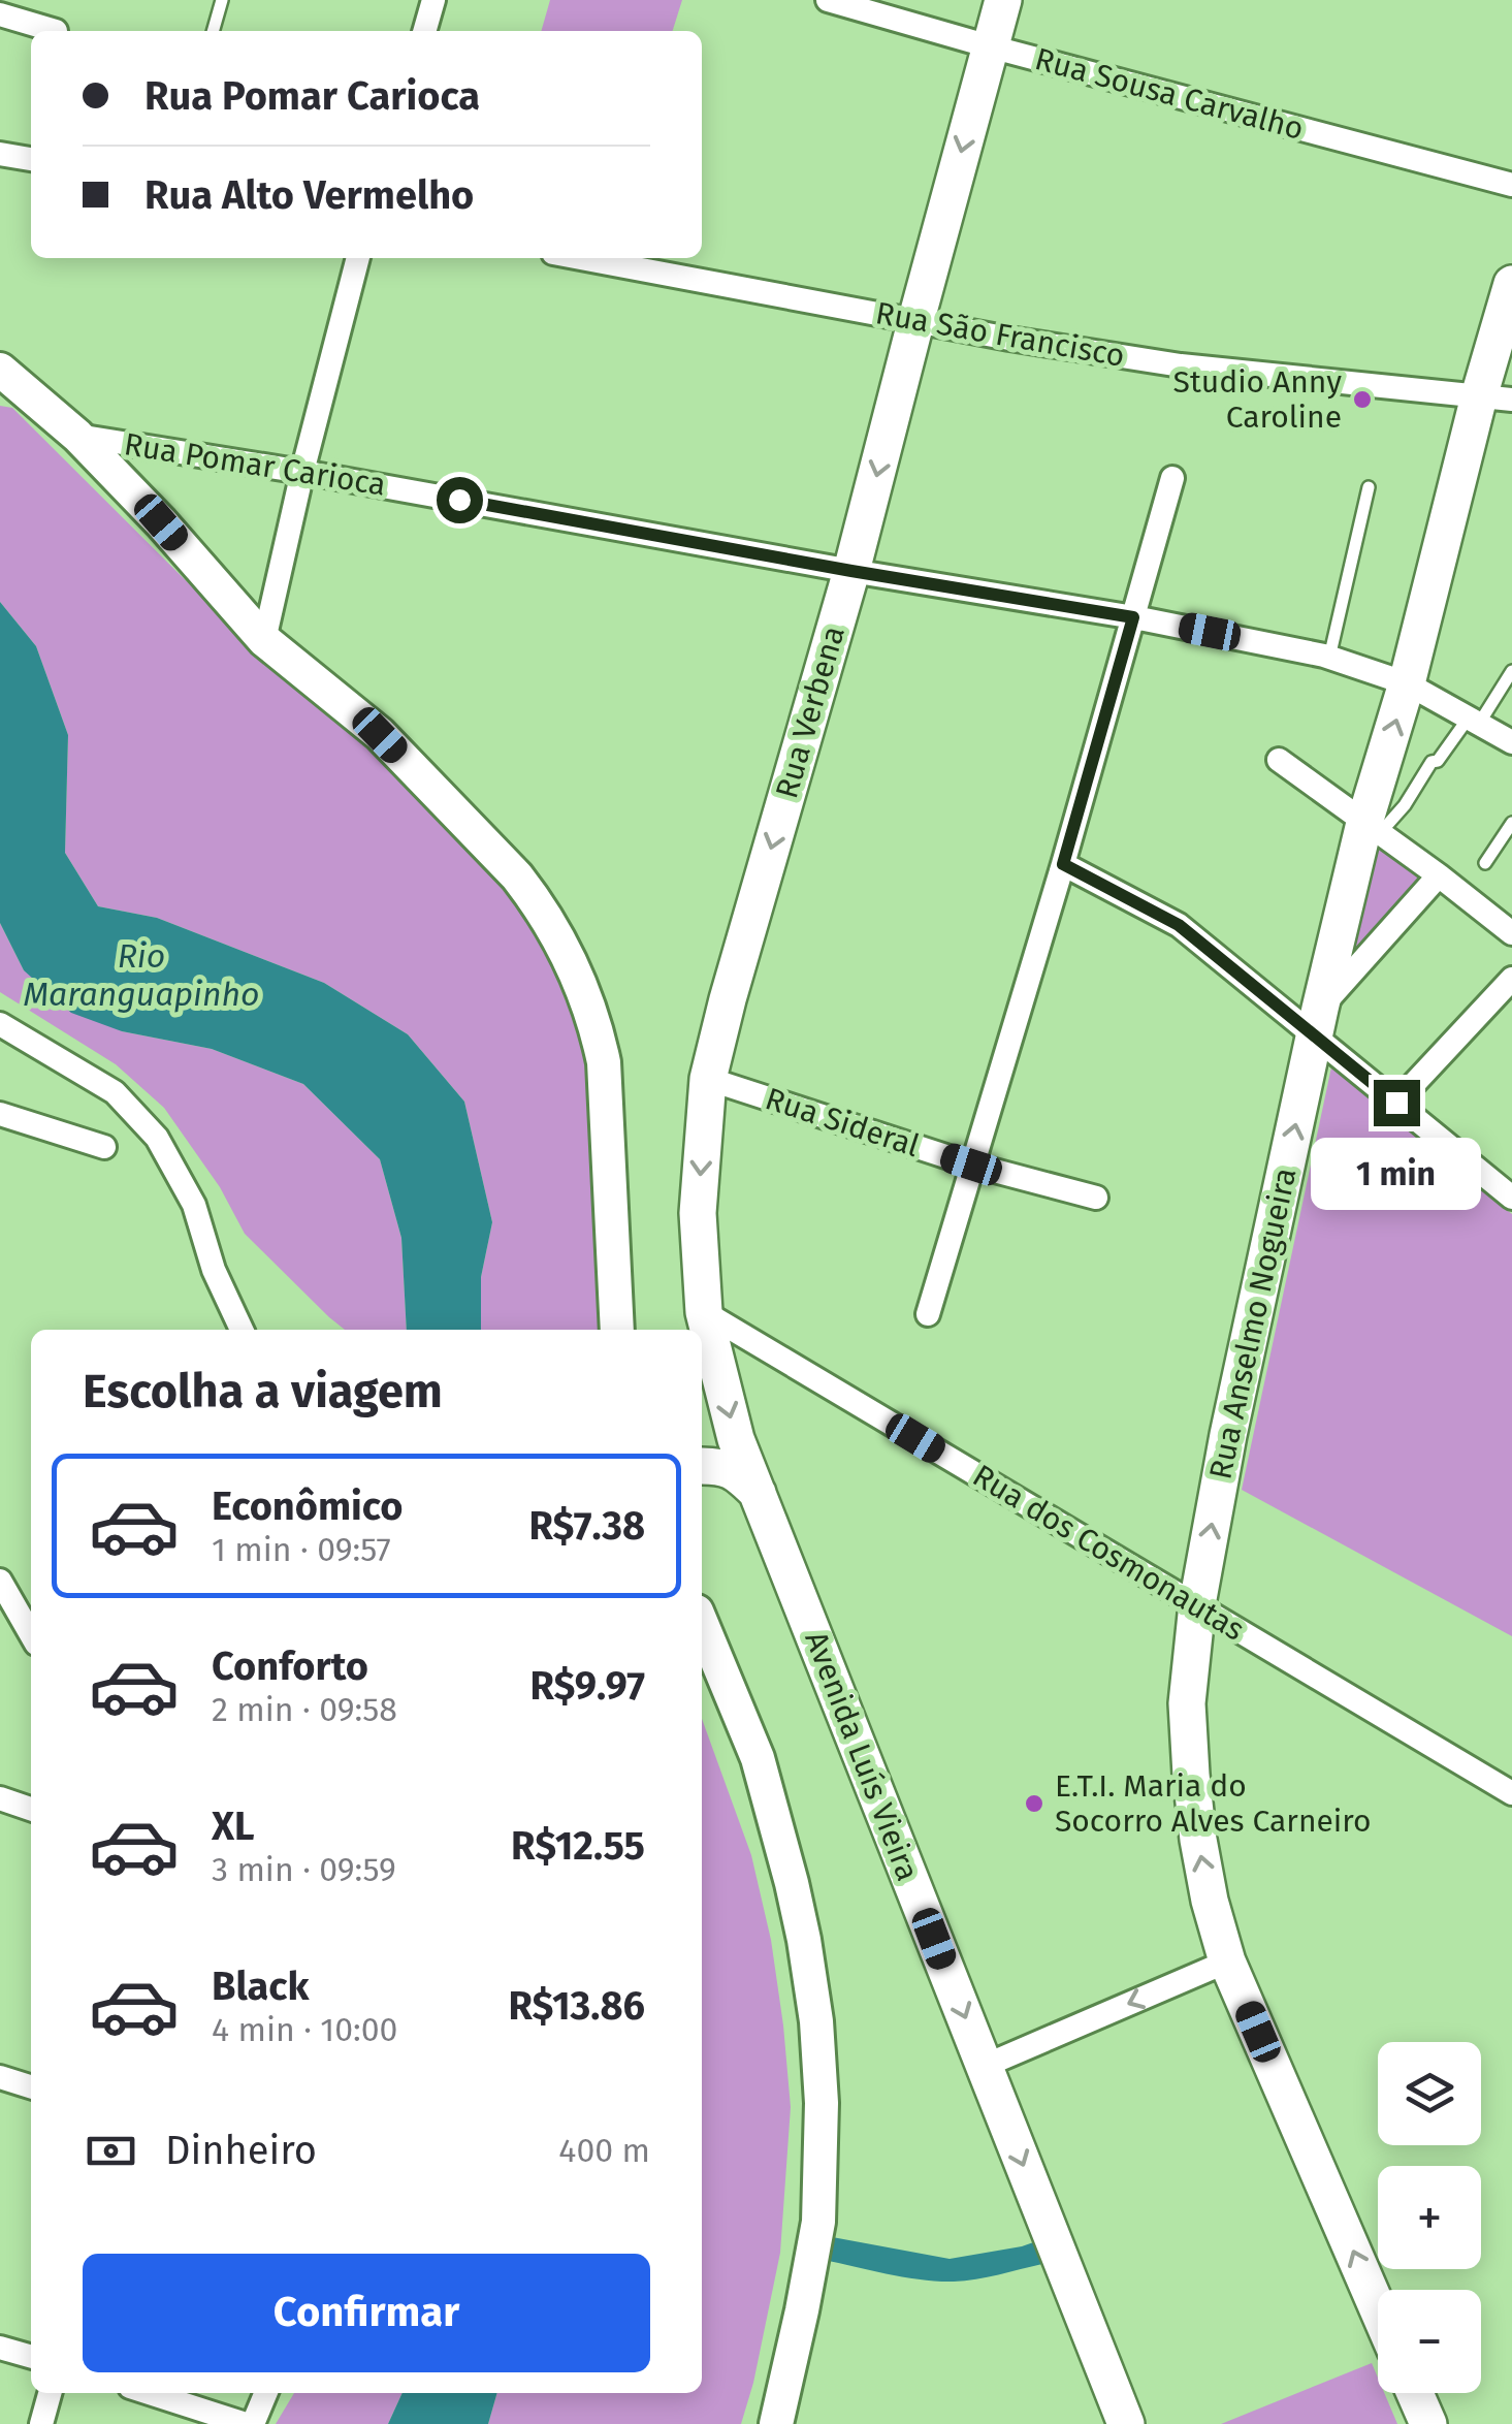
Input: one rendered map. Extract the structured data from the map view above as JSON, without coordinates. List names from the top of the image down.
{
  "streets": {
    "main road": ["Rua Verbena", "Rua Anselmo Nogueira", "Avenida Luís Vieira"],
    "street": [
      "Rua Sousa Carvalho",
      "Rua São Francisco",
      "Rua Pomar Carioca",
      "Rua Sideral",
      "Rua dos Cosmonautas"
    ]
  },
  "crossings": [
    ["Rua Sousa Carvalho", "Rua Verbena"],
    ["Rua São Francisco", "Rua Verbena"],
    ["Rua São Francisco", "Rua Anselmo Nogueira"],
    ["Rua Pomar Carioca", "Rua Verbena"],
    ["Rua Pomar Carioca", "Rua Anselmo Nogueira"],
    ["Rua Verbena", "Rua Sideral"],
    ["Rua Verbena", "Rua dos Cosmonautas"],
    ["Rua Verbena", "Avenida Luís Vieira"],
    ["Rua Anselmo Nogueira", "Rua dos Cosmonautas"],
    ["Rua dos Cosmonautas", "Avenida Luís Vieira"]
  ],
  "one_way": ["Rua Verbena", "Rua Anselmo Nogueira"],
  "water": ["Rio Maranguapinho"],
  "places": ["Studio Anny Caroline", "E.T.I. Maria do Socorro Alves Carneiro"],
  "page": {
    "banner": ["Rua Pomar Carioca", "Rua Alto Vermelho"],
    "bubble": "1 min",
    "heading": "Escolha a viagem",
    "list": [
      {
        "name": "Econômico",
        "note": "1 min · 09:57",
        "value": "R$7.38"
      },
      {
        "name": "Conforto",
        "note": "2 min · 09:58",
        "value": "R$9.97"
      },
      {
        "name": "XL",
        "note": "3 min · 09:59",
        "value": "R$12.55"
      },
      {
        "name": "Black",
        "note": "4 min · 10:00",
        "value": "R$13.86"
      }
    ],
    "map_buttons": ["+", "−"],
    "pay": ["Dinheiro", "400 m"],
    "buttons": "Confirmar"
  }
}
